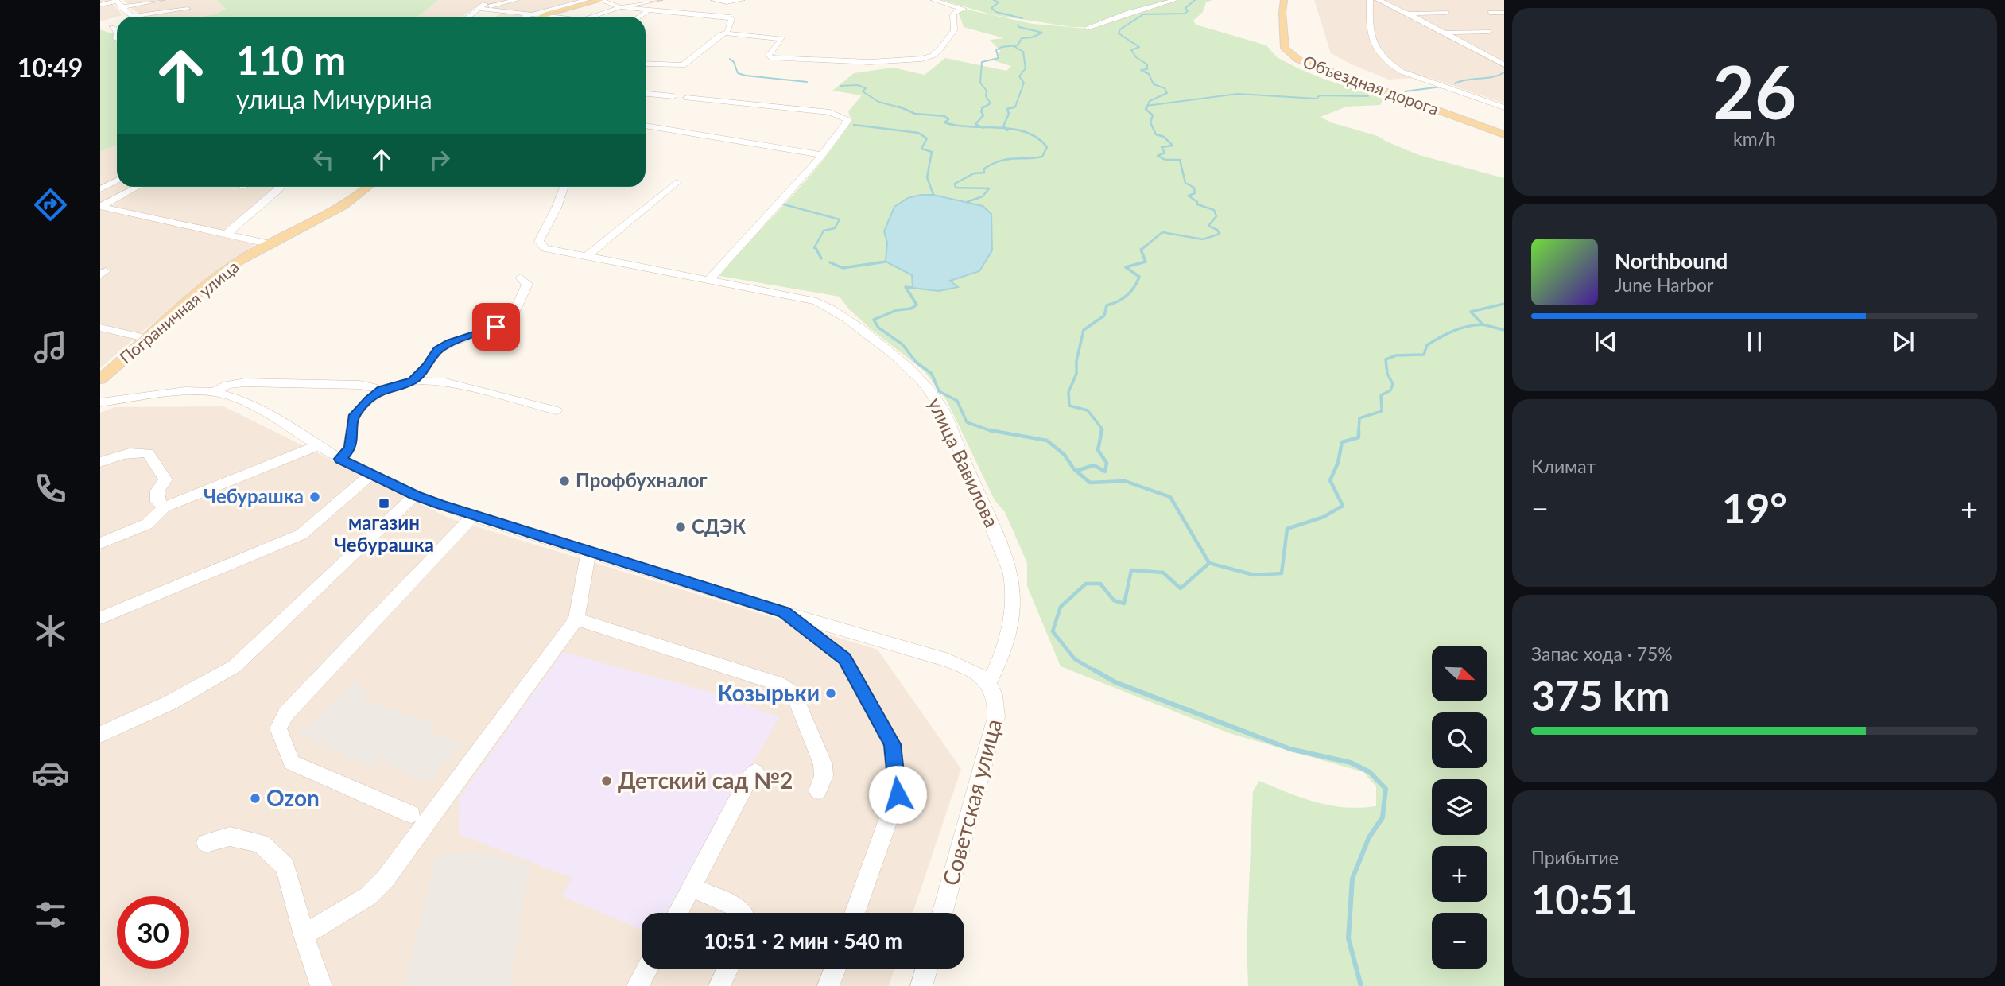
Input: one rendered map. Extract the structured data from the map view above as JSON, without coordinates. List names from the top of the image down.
{
  "streets": {
    "main road": ["Объездная дорога", "Пограничная улица"],
    "street": ["улица Вавилова", "Советская улица"]
  },
  "crossings": [
    ["улица Вавилова", "Советская улица"]
  ],
  "places": {
    "other": [
      "Профбухналог",
      "Чебурашка",
      "СДЭК",
      "Козырьки",
      "Детский сад №2",
      "Ozon"
    ],
    "transit": ["магазин Чебурашка"]
  },
  "north": "bottom right",
  "page": {
    "tabs": "10:49",
    "tile": [
      ["26", "km/h"],
      "Климат",
      ["Запас хода · 75%", "375 km"],
      ["Прибытие", "10:51"]
    ],
    "turn": ["110 m", "улица Мичурина"],
    "song": ["Northbound", "June Harbor"],
    "heat": ["−", "19°", "+"],
    "map_buttons": ["+", "−"],
    "limit": "30",
    "trip": "10:51 · 2 мин · 540 m"
  }
}
